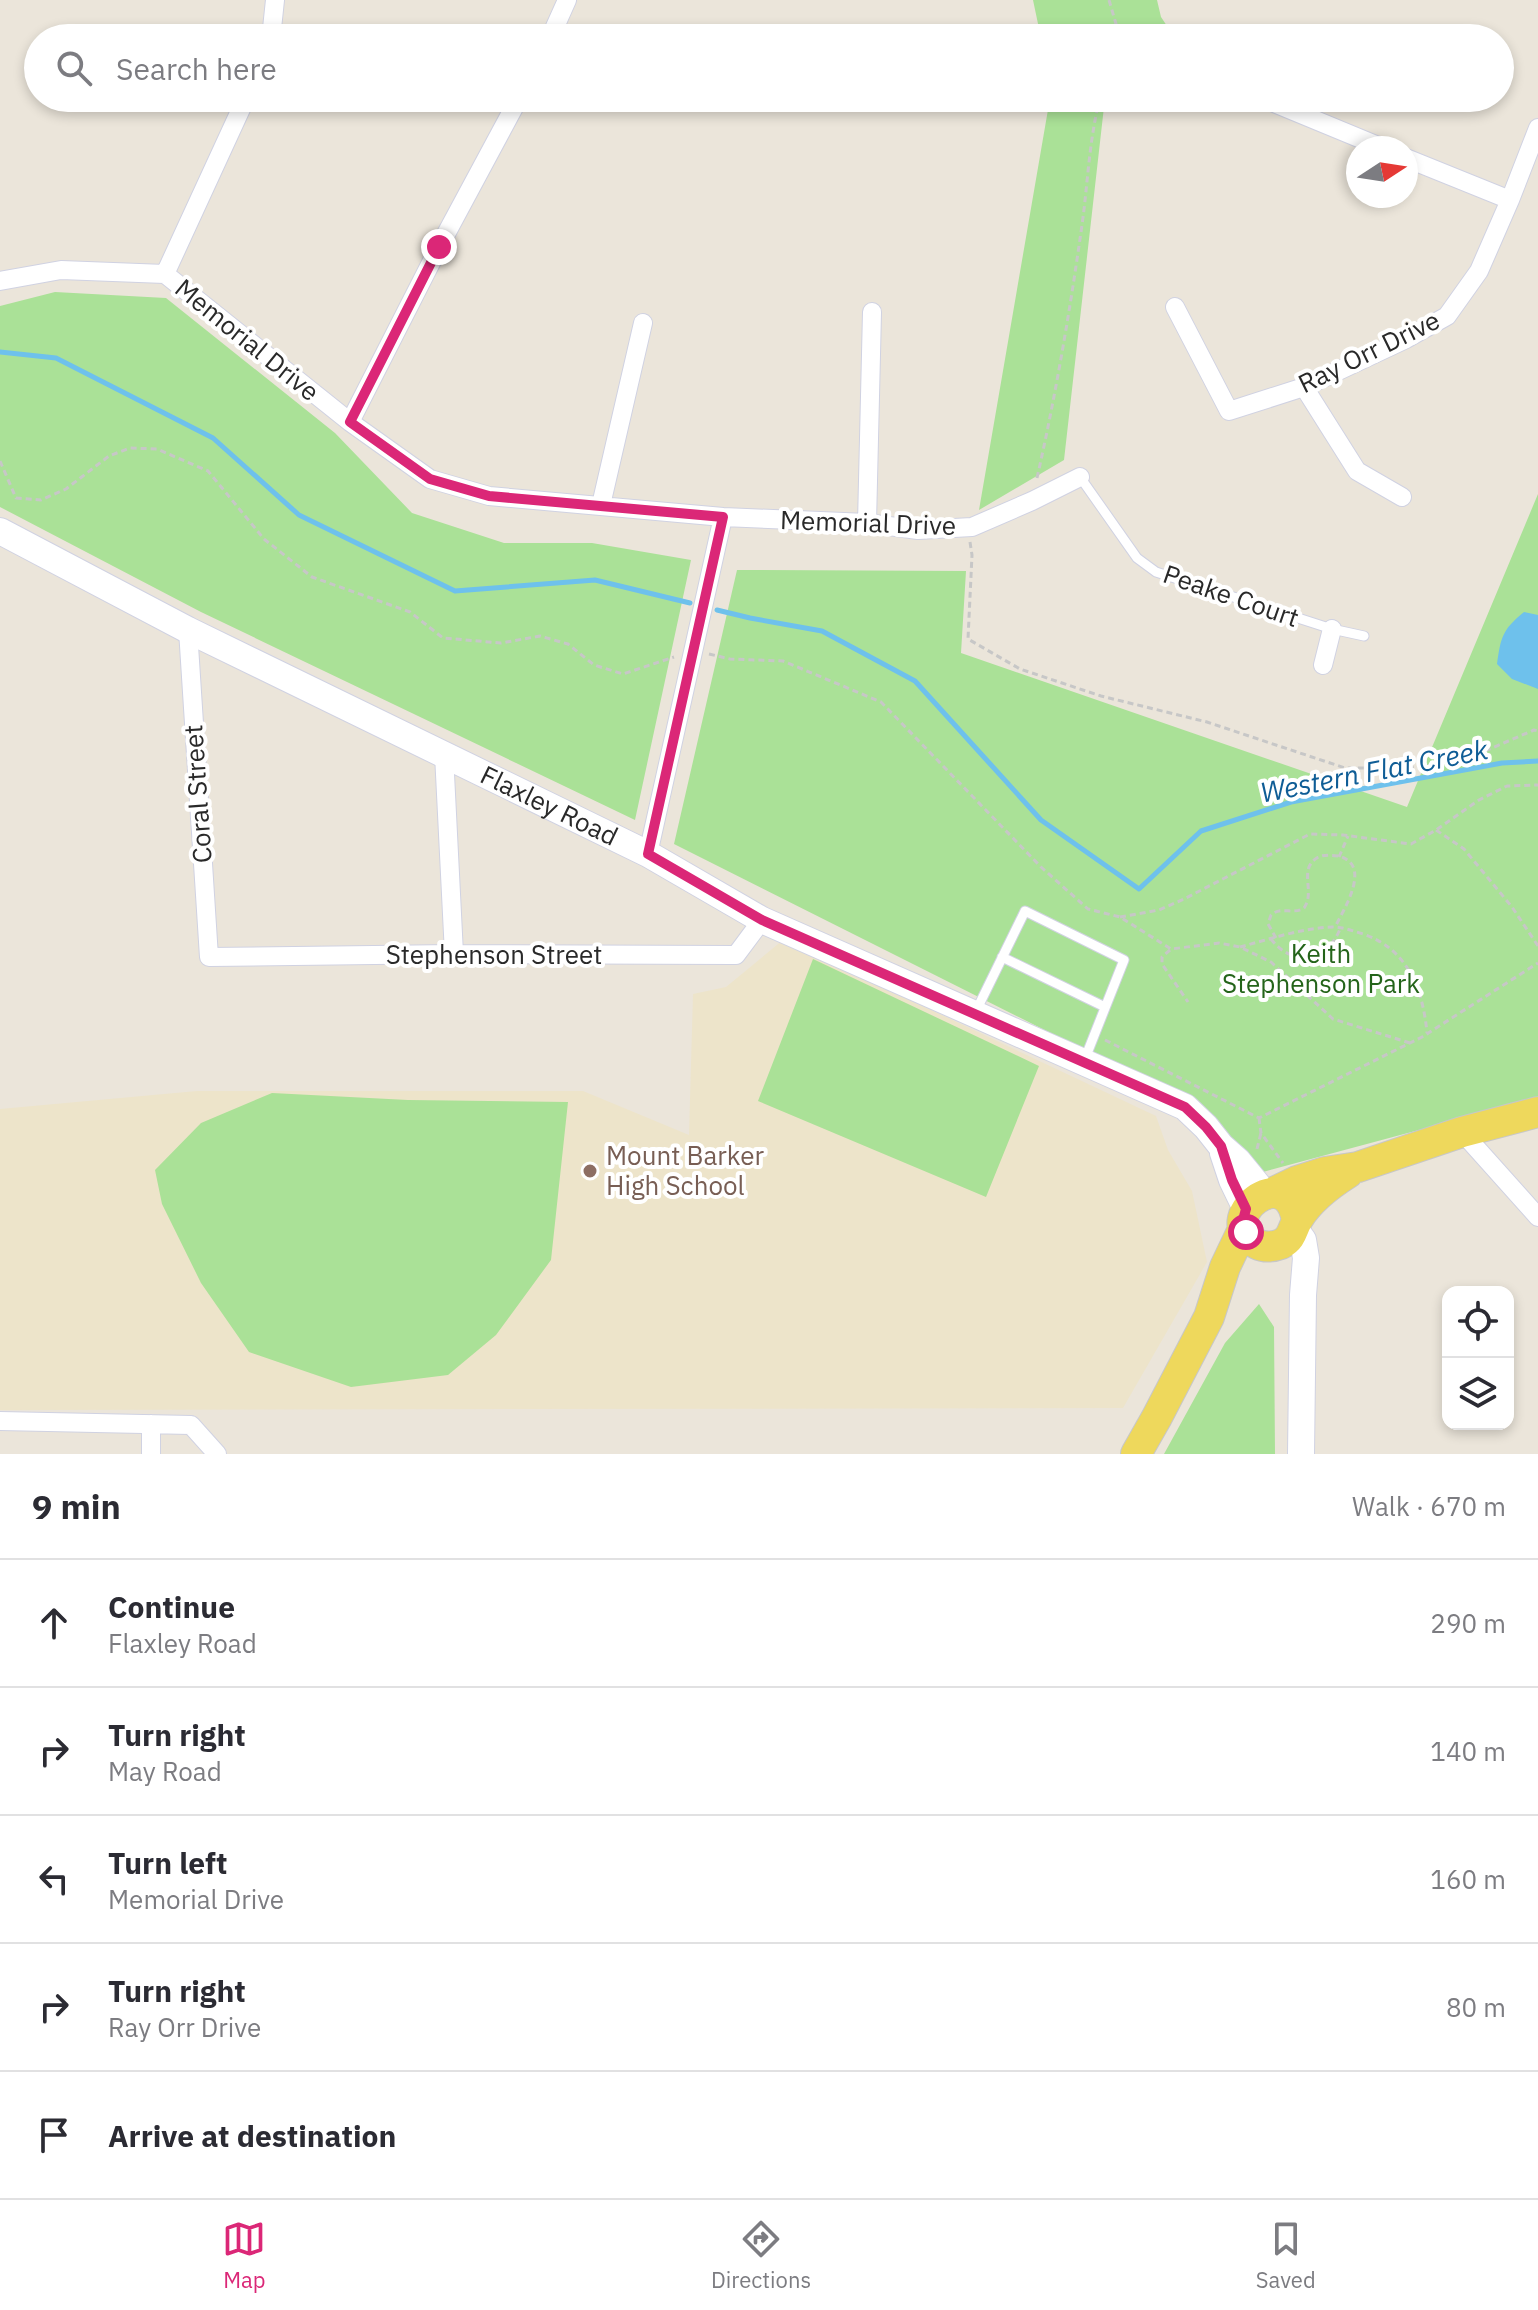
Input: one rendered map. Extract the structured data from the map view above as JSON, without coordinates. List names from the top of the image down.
{
  "streets": {
    "main road": ["Flaxley Road"],
    "street": [
      "Memorial Drive",
      "Ray Orr Drive",
      "Peake Court",
      "Coral Street",
      "Stephenson Street"
    ]
  },
  "crossings": [
    ["Memorial Drive", "Peake Court"],
    ["Coral Street", "Flaxley Road"],
    ["Coral Street", "Stephenson Street"],
    ["Flaxley Road", "Stephenson Street"]
  ],
  "water": ["Western Flat Creek"],
  "parks": ["Keith Stephenson Park"],
  "places": ["Mount Barker High School"],
  "north": "right",
  "page": {
    "search": "Search here",
    "heading": ["9 min", "Walk · 670 m"],
    "list": [
      ["Continue", "Flaxley Road", "290 m"],
      ["Turn right", "May Road", "140 m"],
      ["Turn left", "Memorial Drive", "160 m"],
      ["Turn right", "Ray Orr Drive", "80 m"],
      "Arrive at destination"
    ],
    "nav": ["Map", "Directions", "Saved"]
  }
}
